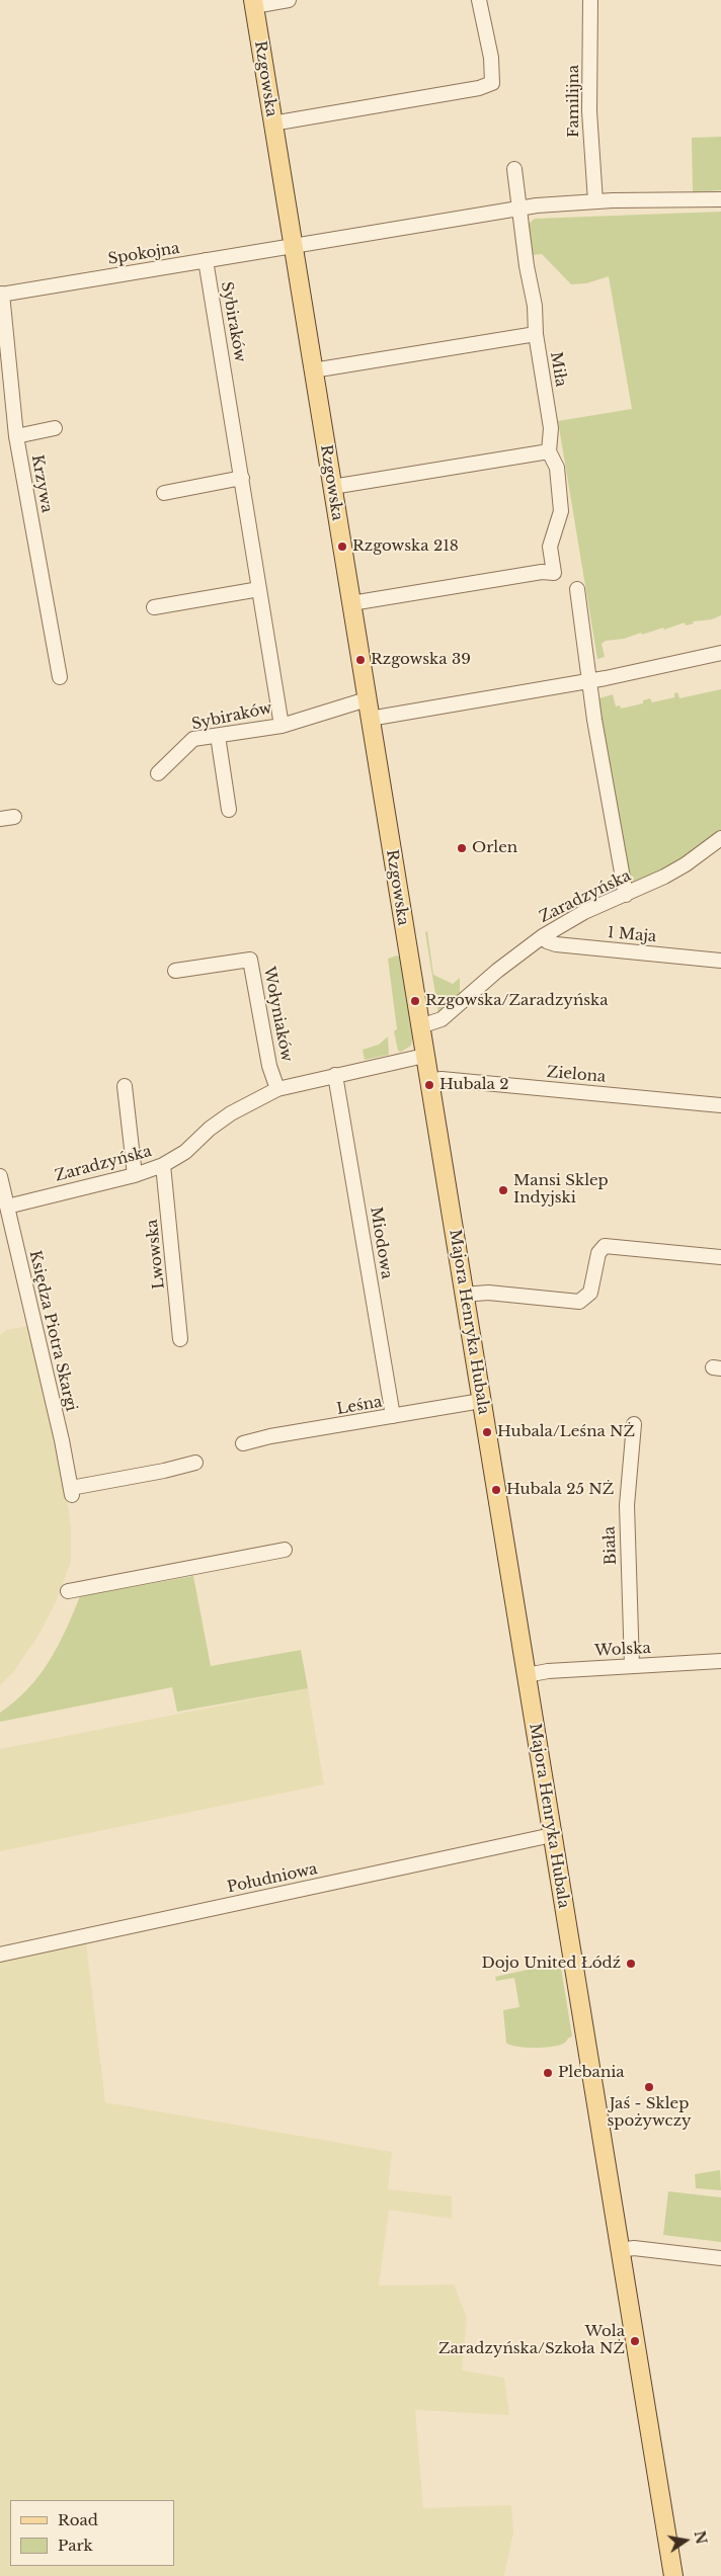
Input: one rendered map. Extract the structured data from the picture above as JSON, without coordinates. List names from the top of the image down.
{
  "streets": {
    "main road": ["Rzgowska", "Majora Henryka Hubala"],
    "street": [
      "Familijna",
      "Spokojna",
      "Sybiraków",
      "Miła",
      "Krzywa",
      "Zaradzyńska",
      "1 Maja",
      "Wołyniaków",
      "Zielona",
      "Miodowa",
      "Lwowska",
      "Księdza Piotra Skargi",
      "Leśna",
      "Biała",
      "Wolska",
      "Południowa"
    ]
  },
  "crossings": [
    ["Rzgowska", "Spokojna"],
    ["Rzgowska", "Miła"],
    ["Rzgowska", "Zaradzyńska"],
    ["Rzgowska", "Majora Henryka Hubala"],
    ["Familijna", "Spokojna"],
    ["Spokojna", "Sybiraków"],
    ["Spokojna", "Miła"],
    ["Spokojna", "Krzywa"],
    ["Zaradzyńska", "1 Maja"],
    ["Zaradzyńska", "Wołyniaków"],
    ["Zaradzyńska", "Miodowa"],
    ["Zaradzyńska", "Lwowska"],
    ["Zaradzyńska", "Majora Henryka Hubala"],
    ["Zaradzyńska", "Księdza Piotra Skargi"],
    ["Zielona", "Majora Henryka Hubala"],
    ["Miodowa", "Leśna"],
    ["Majora Henryka Hubala", "Leśna"],
    ["Majora Henryka Hubala", "Wolska"],
    ["Majora Henryka Hubala", "Południowa"],
    ["Biała", "Wolska"]
  ],
  "places": [
    "Rzgowska 218",
    "Rzgowska 39",
    "Orlen",
    "Rzgowska/Zaradzyńska",
    "Hubala 2",
    "Mansi Sklep Indyjski",
    "Hubala/Leśna NŻ",
    "Hubala 25 NŻ",
    "Dojo United Łódź",
    "Plebania",
    "Jaś - Sklep spożywczy",
    "Wola Zaradzyńska/Szkoła NŻ"
  ],
  "legend": ["Road", "Park"],
  "north": "right"
}
